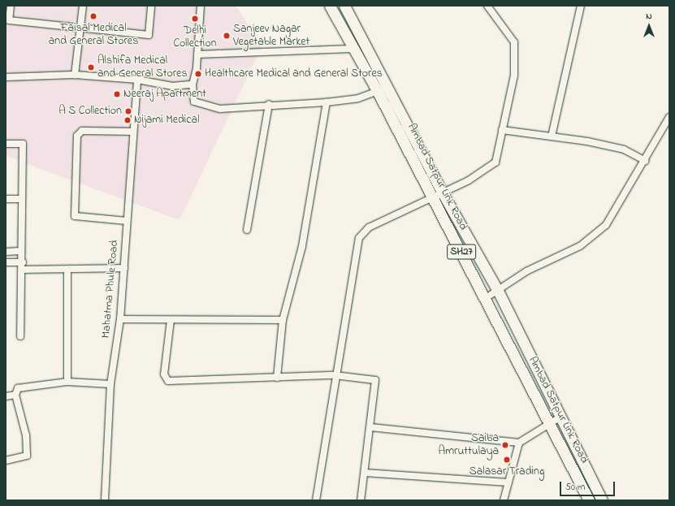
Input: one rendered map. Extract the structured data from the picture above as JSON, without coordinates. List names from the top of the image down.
{
  "streets": {
    "main road": ["Ambad Satpur Link Road", "SH27"],
    "street": ["Mahatma Phule Road"]
  },
  "places": [
    "Faisal Medical and General Stores",
    "Delhi Collection",
    "Sanjeev Nagar Vegetable Market",
    "Alshifa Medical and General Stores",
    "Healthcare Medical and General Stores",
    "Neeraj Apartment",
    "A S Collection",
    "Nijami Medical",
    "Saiba Amruttulaya",
    "Salasar Trading"
  ],
  "scale_bar": "50 m",
  "north": "top"
}
